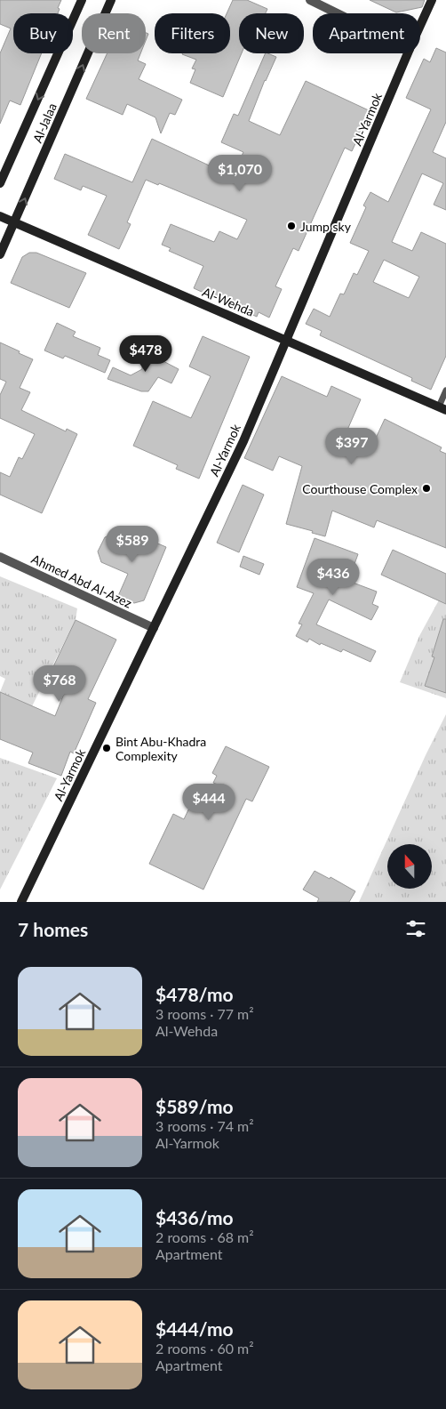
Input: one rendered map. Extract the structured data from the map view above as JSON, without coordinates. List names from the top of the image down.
{
  "streets": {
    "street": [
      "Al-Yarmok",
      "Al-Jalaa",
      "Al-Wehda",
      "Ahmed Abd Al-Azez"
    ]
  },
  "crossings": [
    ["Al-Yarmok", "Al-Wehda"],
    ["Al-Yarmok", "Ahmed Abd Al-Azez"],
    ["Al-Jalaa", "Al-Wehda"]
  ],
  "places": ["Jump sky", "Courthouse Complex", "Bint Abu-Khadra Complexity"],
  "north": "top",
  "page": {
    "chip": [
      "Buy",
      "Rent",
      "Filters",
      "New",
      "Apartment"
    ],
    "price": [
      "$1,070",
      "$478",
      "$397",
      "$589",
      "$436",
      "$768",
      "$444"
    ],
    "heading": "7 homes",
    "list": [
      {
        "name": "$478/mo",
        "note": "3 rooms · 77 m² · Al-Wehda"
      },
      {
        "name": "$589/mo",
        "note": "3 rooms · 74 m² · Al-Yarmok"
      },
      {
        "name": "$436/mo",
        "note": "2 rooms · 68 m² · Apartment"
      },
      {
        "name": "$444/mo",
        "note": "2 rooms · 60 m² · Apartment"
      }
    ]
  }
}
